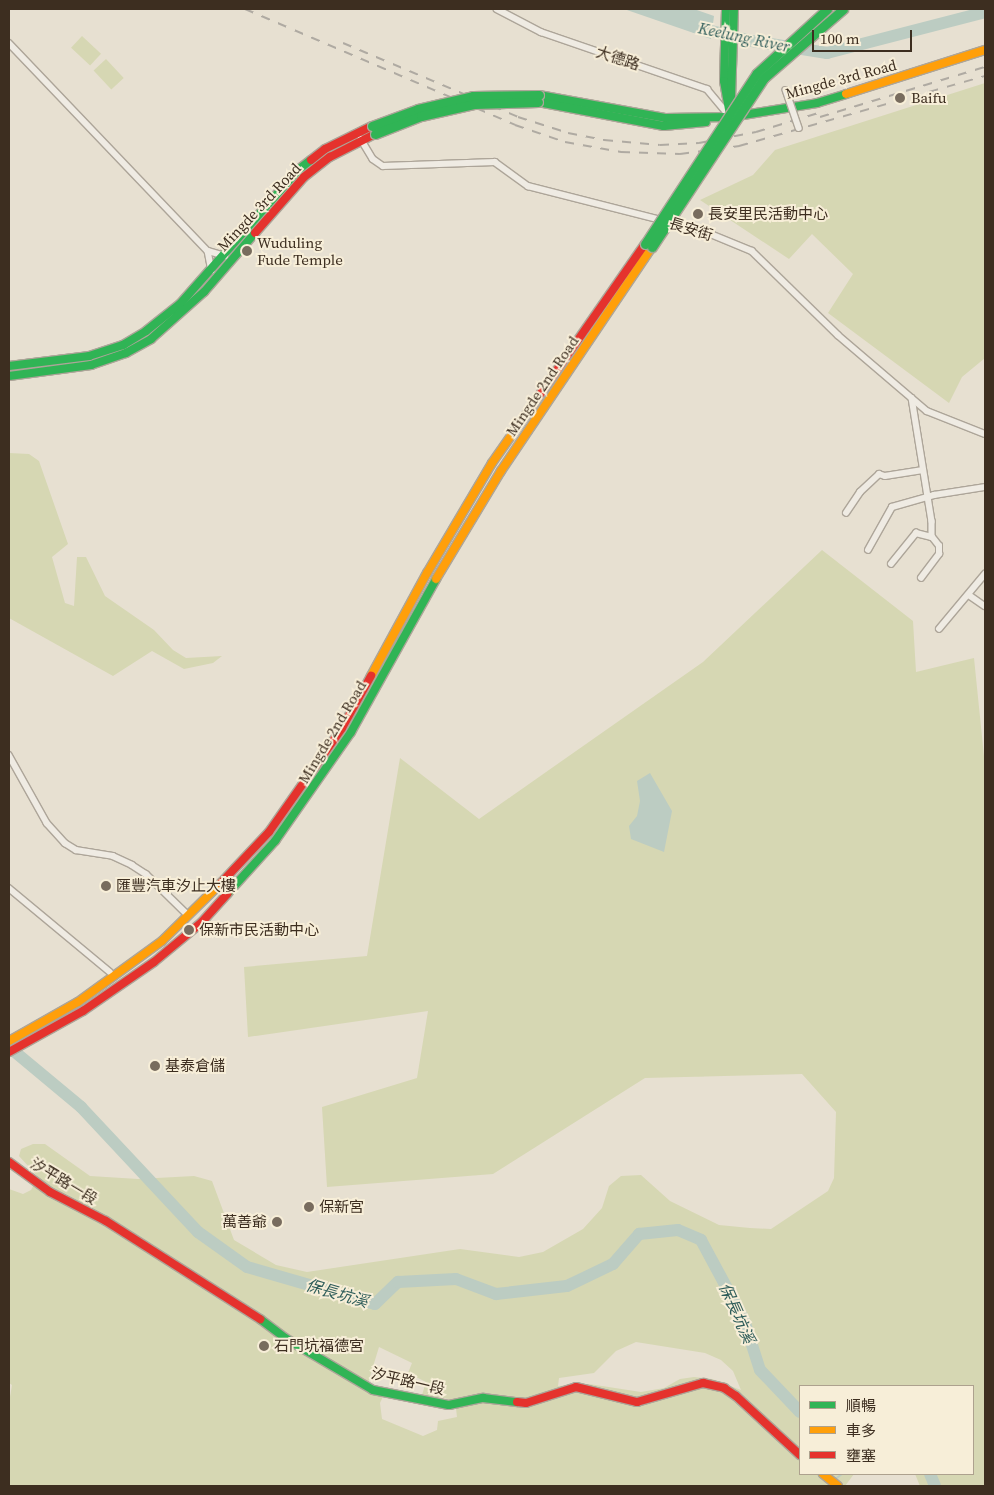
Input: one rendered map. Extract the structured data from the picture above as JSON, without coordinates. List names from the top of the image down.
{
  "streets": {
    "main road": ["Mingde 3rd Road", "Mingde 2nd Road", "汐平路一段"],
    "street": ["大德路", "長安街"]
  },
  "crossings": [
    ["大德路", "Mingde 3rd Road"],
    ["Mingde 3rd Road", "長安街"]
  ],
  "water": ["Keelung River", "保長坑溪"],
  "places": [
    "Baifu",
    "長安里民活動中心",
    "Wuduling Fude Temple",
    "匯豐汽車汐止大樓",
    "保新市民活動中心",
    "基泰倉儲",
    "保新宮",
    "萬善爺",
    "石門坑福德宮"
  ],
  "legend": ["順暢", "車多", "壅塞"],
  "scale_bar": "100 m"
}
